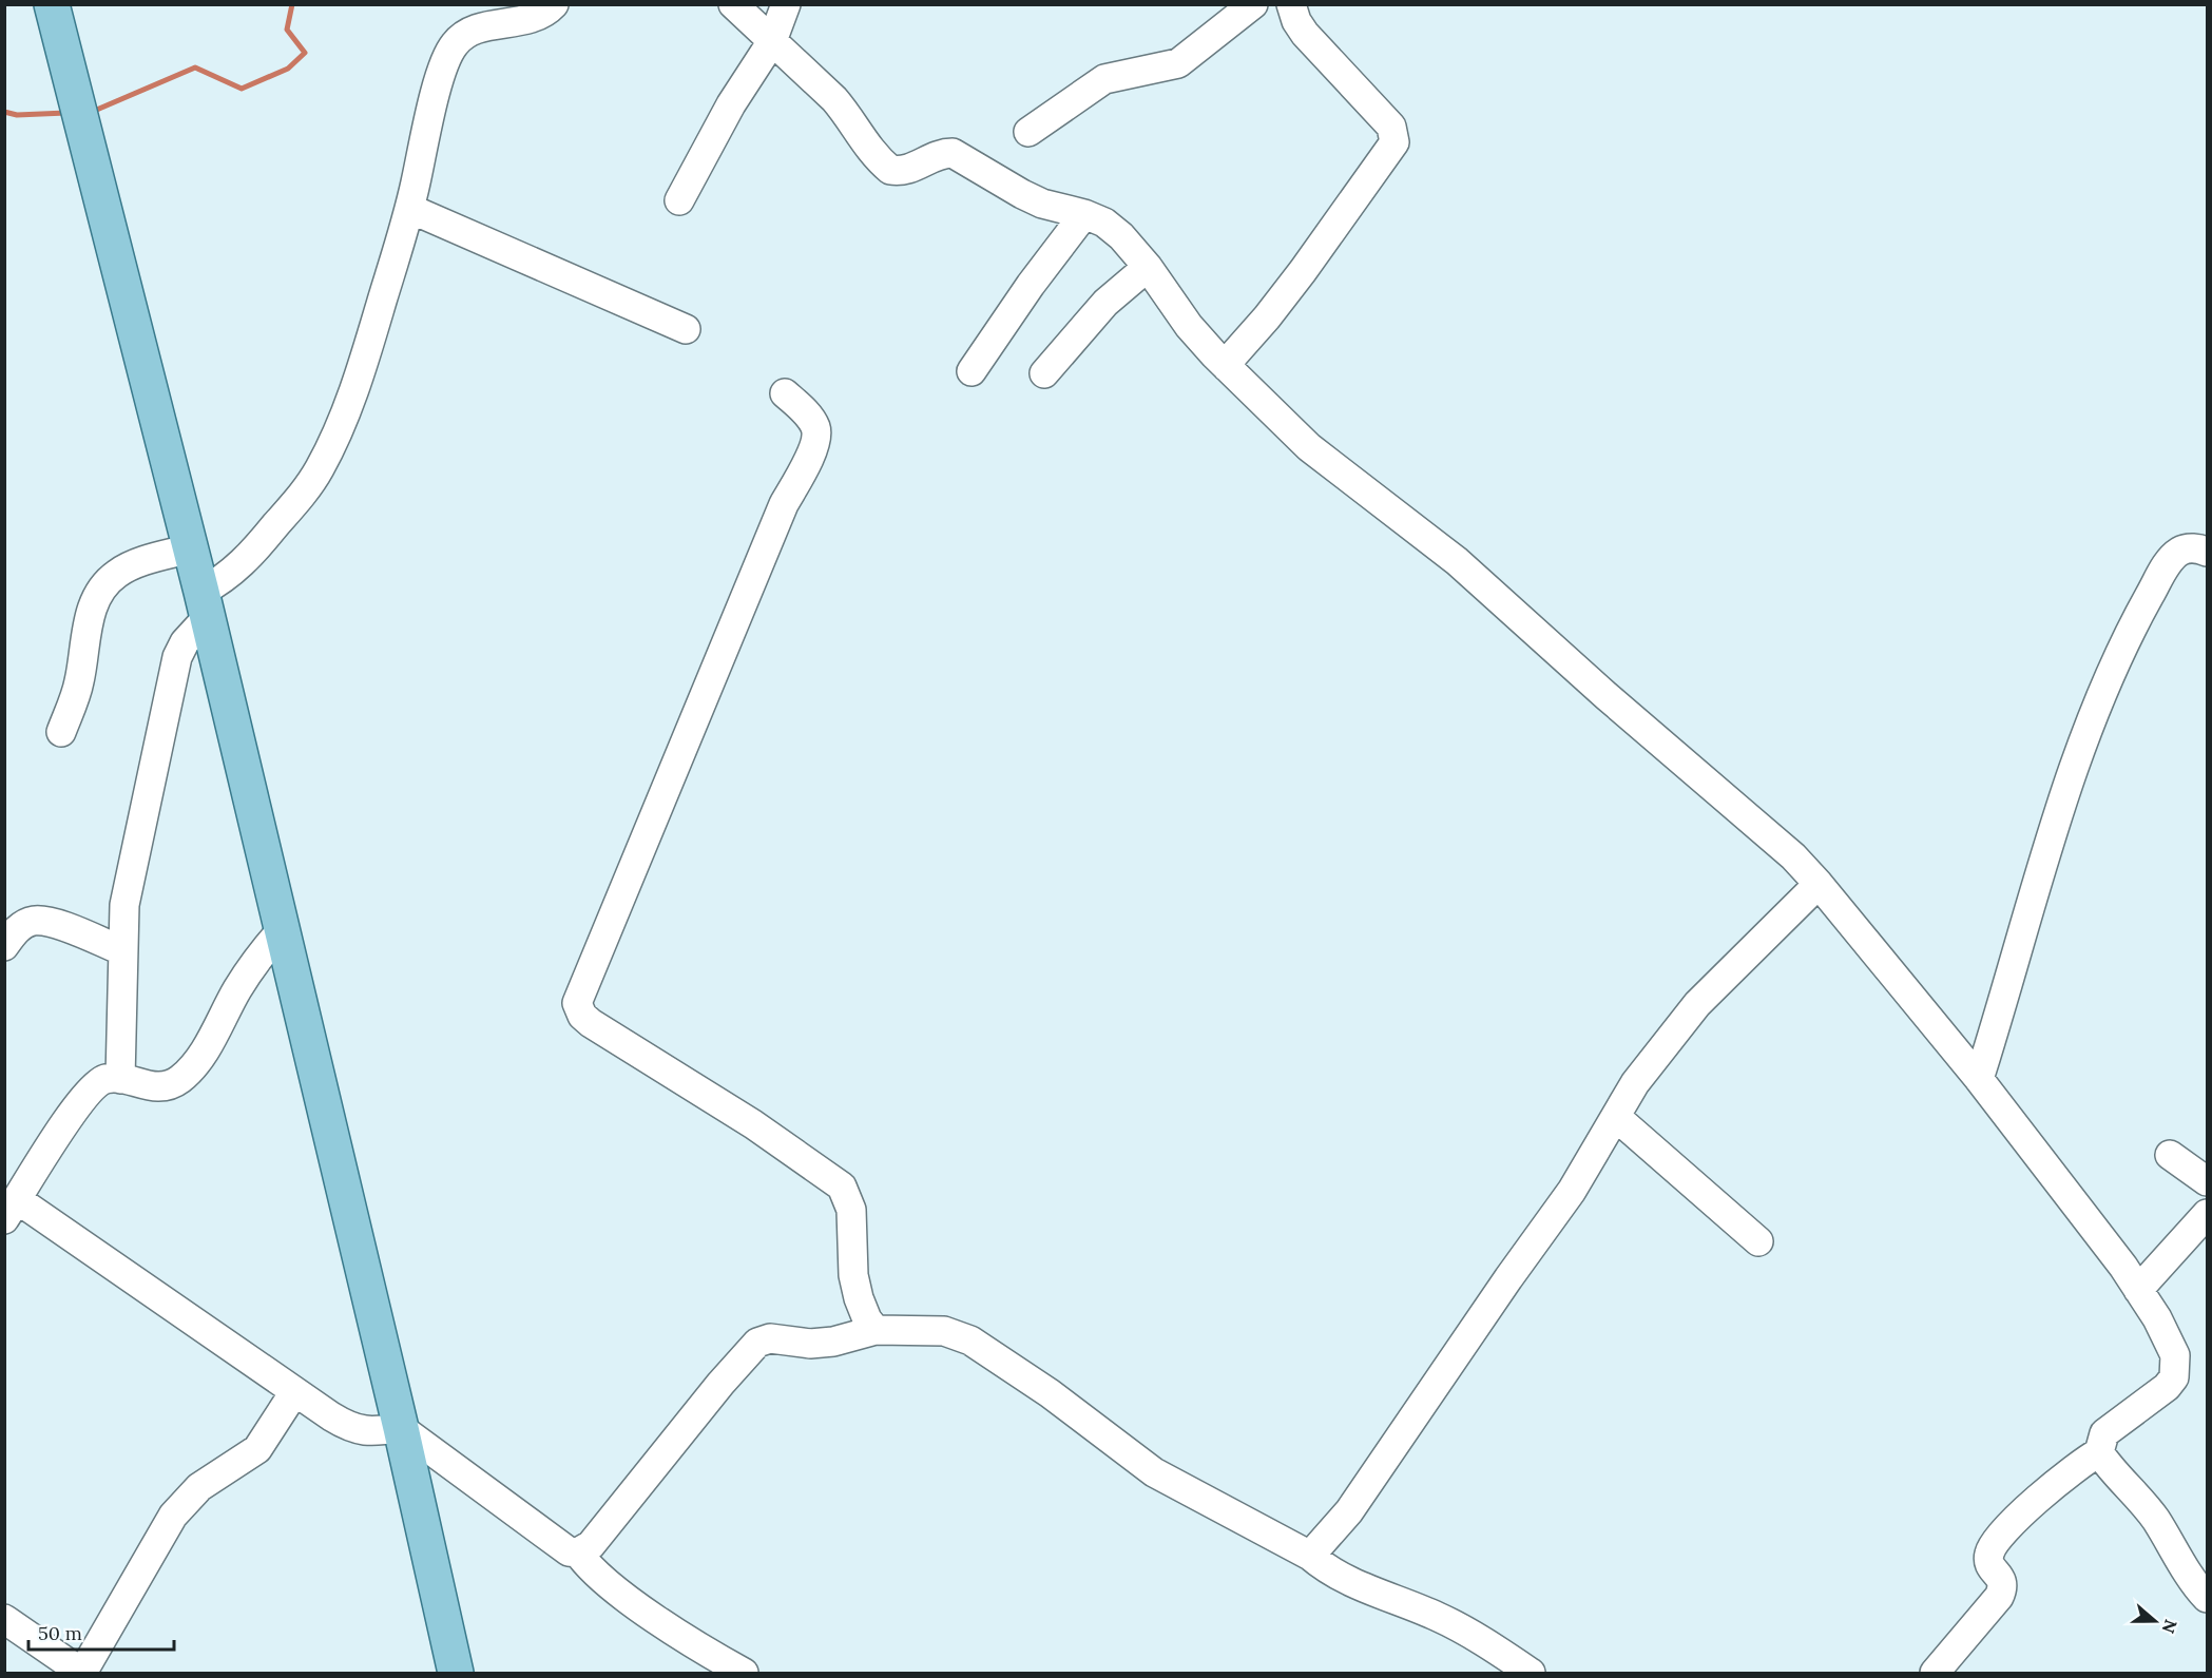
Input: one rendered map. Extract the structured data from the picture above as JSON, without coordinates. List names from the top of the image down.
{
  "scale_bar": "50 m",
  "north": "right"
}
